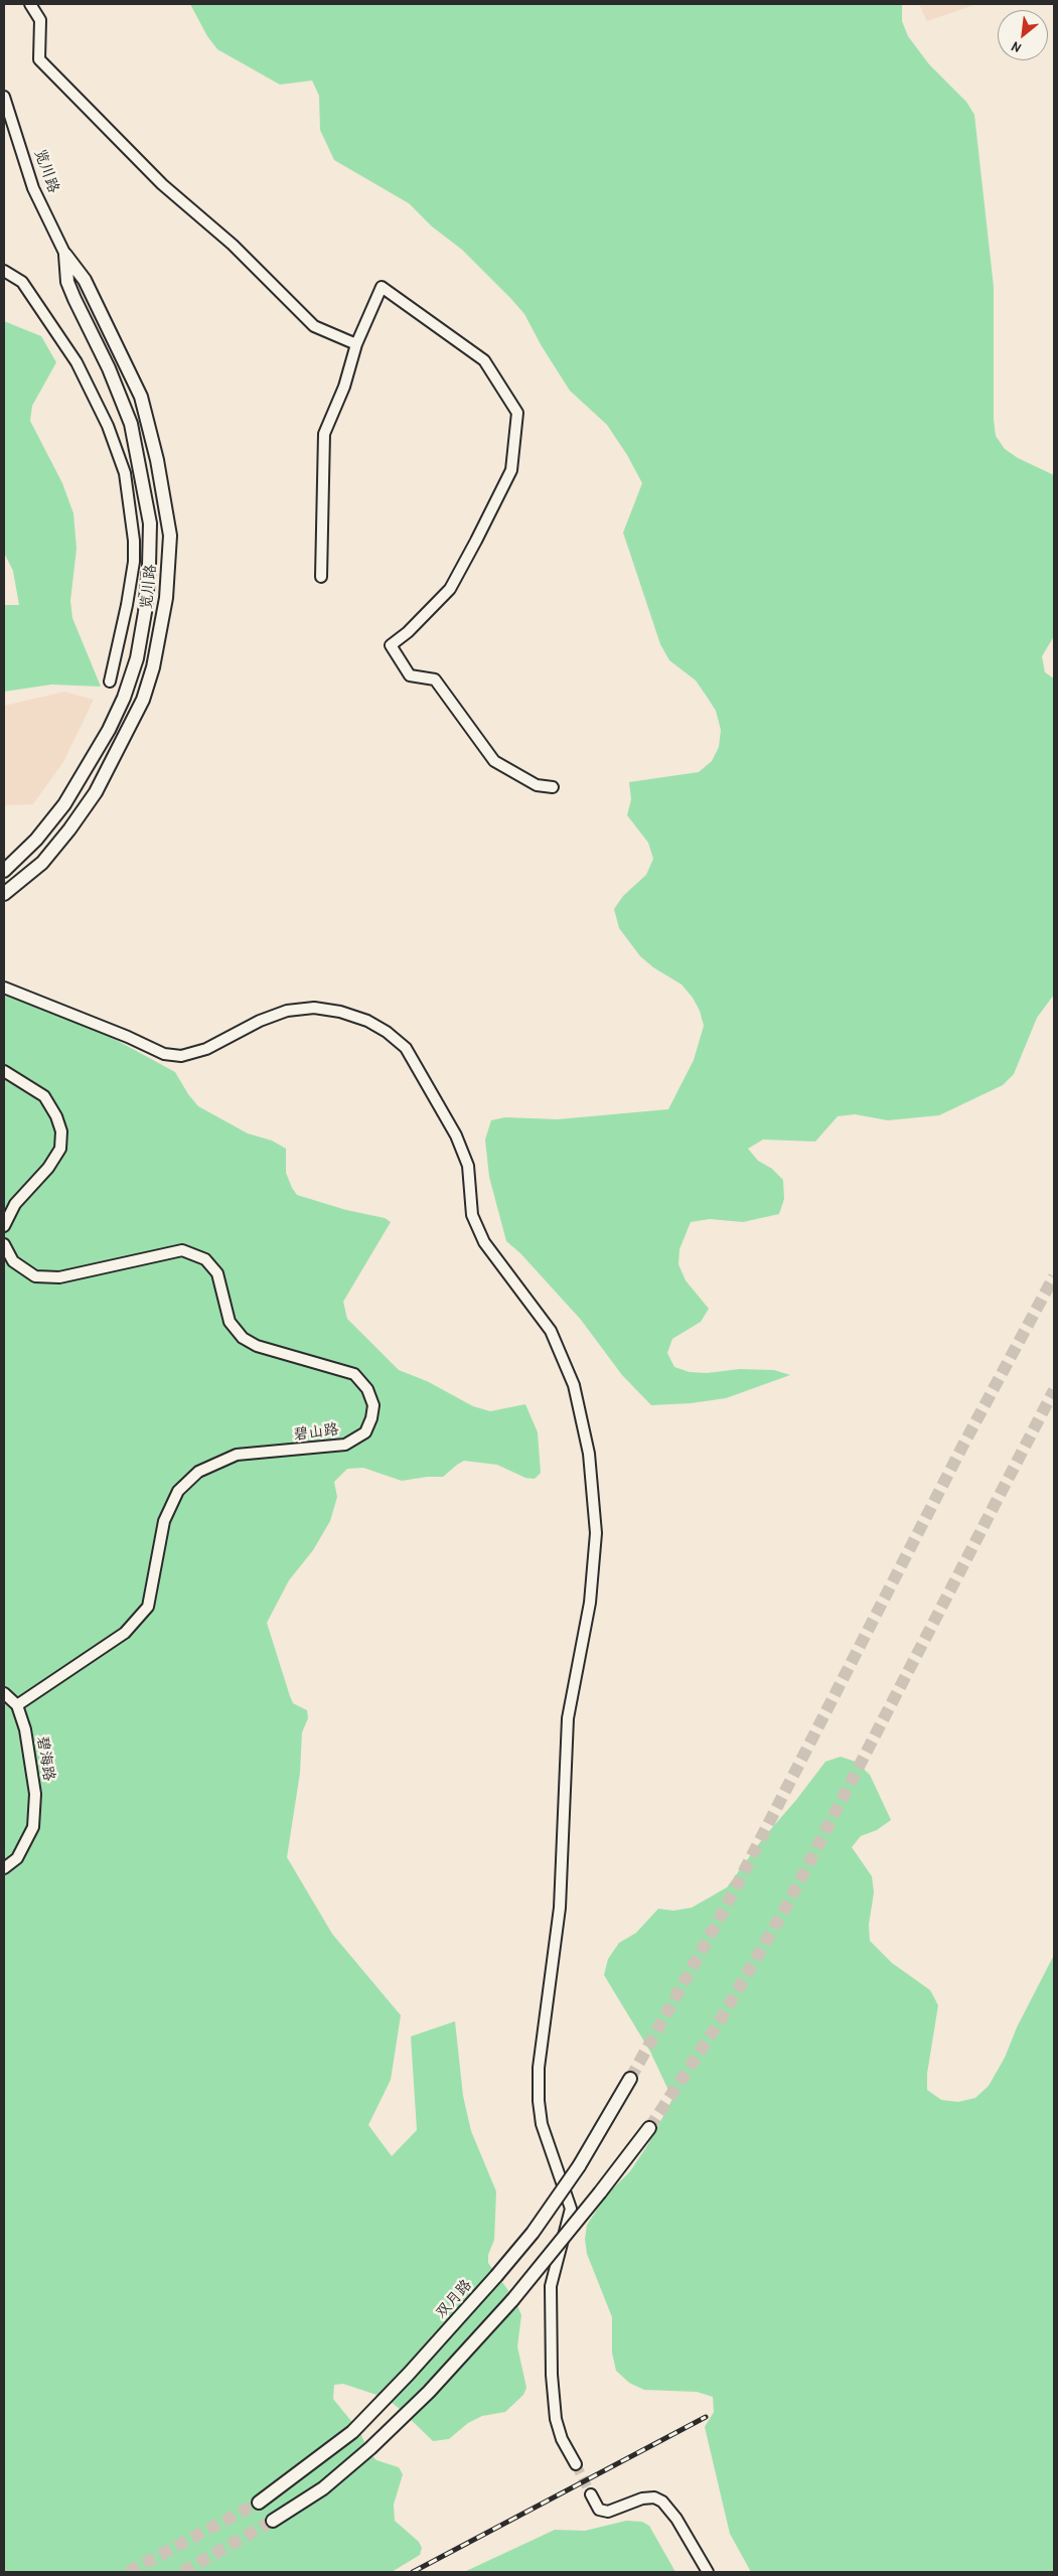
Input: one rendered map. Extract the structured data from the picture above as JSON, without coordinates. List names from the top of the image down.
{
  "streets": {
    "street": [
      "览川路",
      "碧山路",
      "碧海路",
      "双月路"
    ]
  },
  "crossings": [
    ["碧山路", "碧海路"]
  ],
  "north": "bottom left"
}
